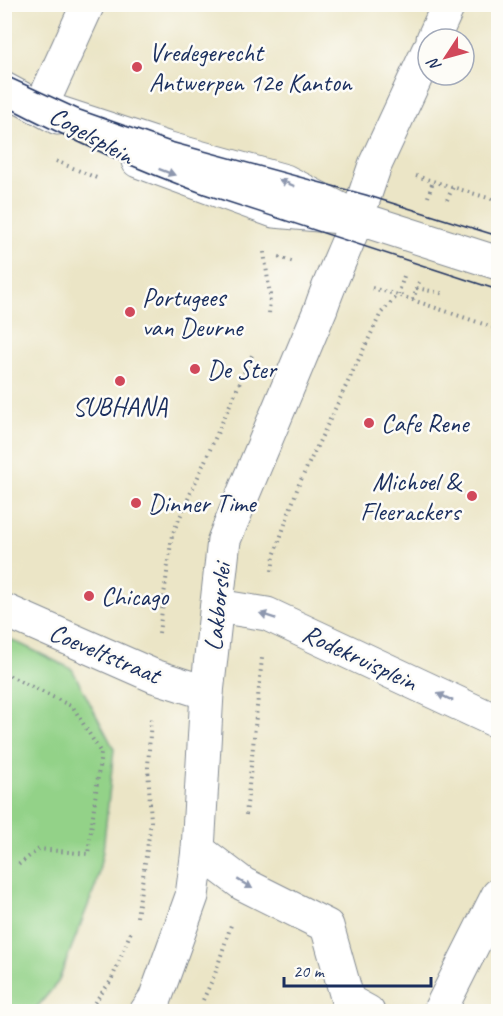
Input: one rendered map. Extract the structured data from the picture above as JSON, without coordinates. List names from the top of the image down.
{
  "streets": {
    "street": [
      "Cogelsplein",
      "Lakborslei",
      "Coeveltstraat",
      "Rodekruisplein"
    ]
  },
  "crossings": [
    ["Cogelsplein", "Lakborslei"],
    ["Lakborslei", "Coeveltstraat"],
    ["Lakborslei", "Rodekruisplein"]
  ],
  "one_way": ["Rodekruisplein"],
  "places": [
    "Vredegerecht Antwerpen 12e Kanton",
    "Portugees van Deurne",
    "De Ster",
    "SUBHANA",
    "Cafe Rene",
    "Michoel & Fleerackers",
    "Dinner Time",
    "Chicago"
  ],
  "scale_bar": "20 m",
  "north": "bottom left"
}
